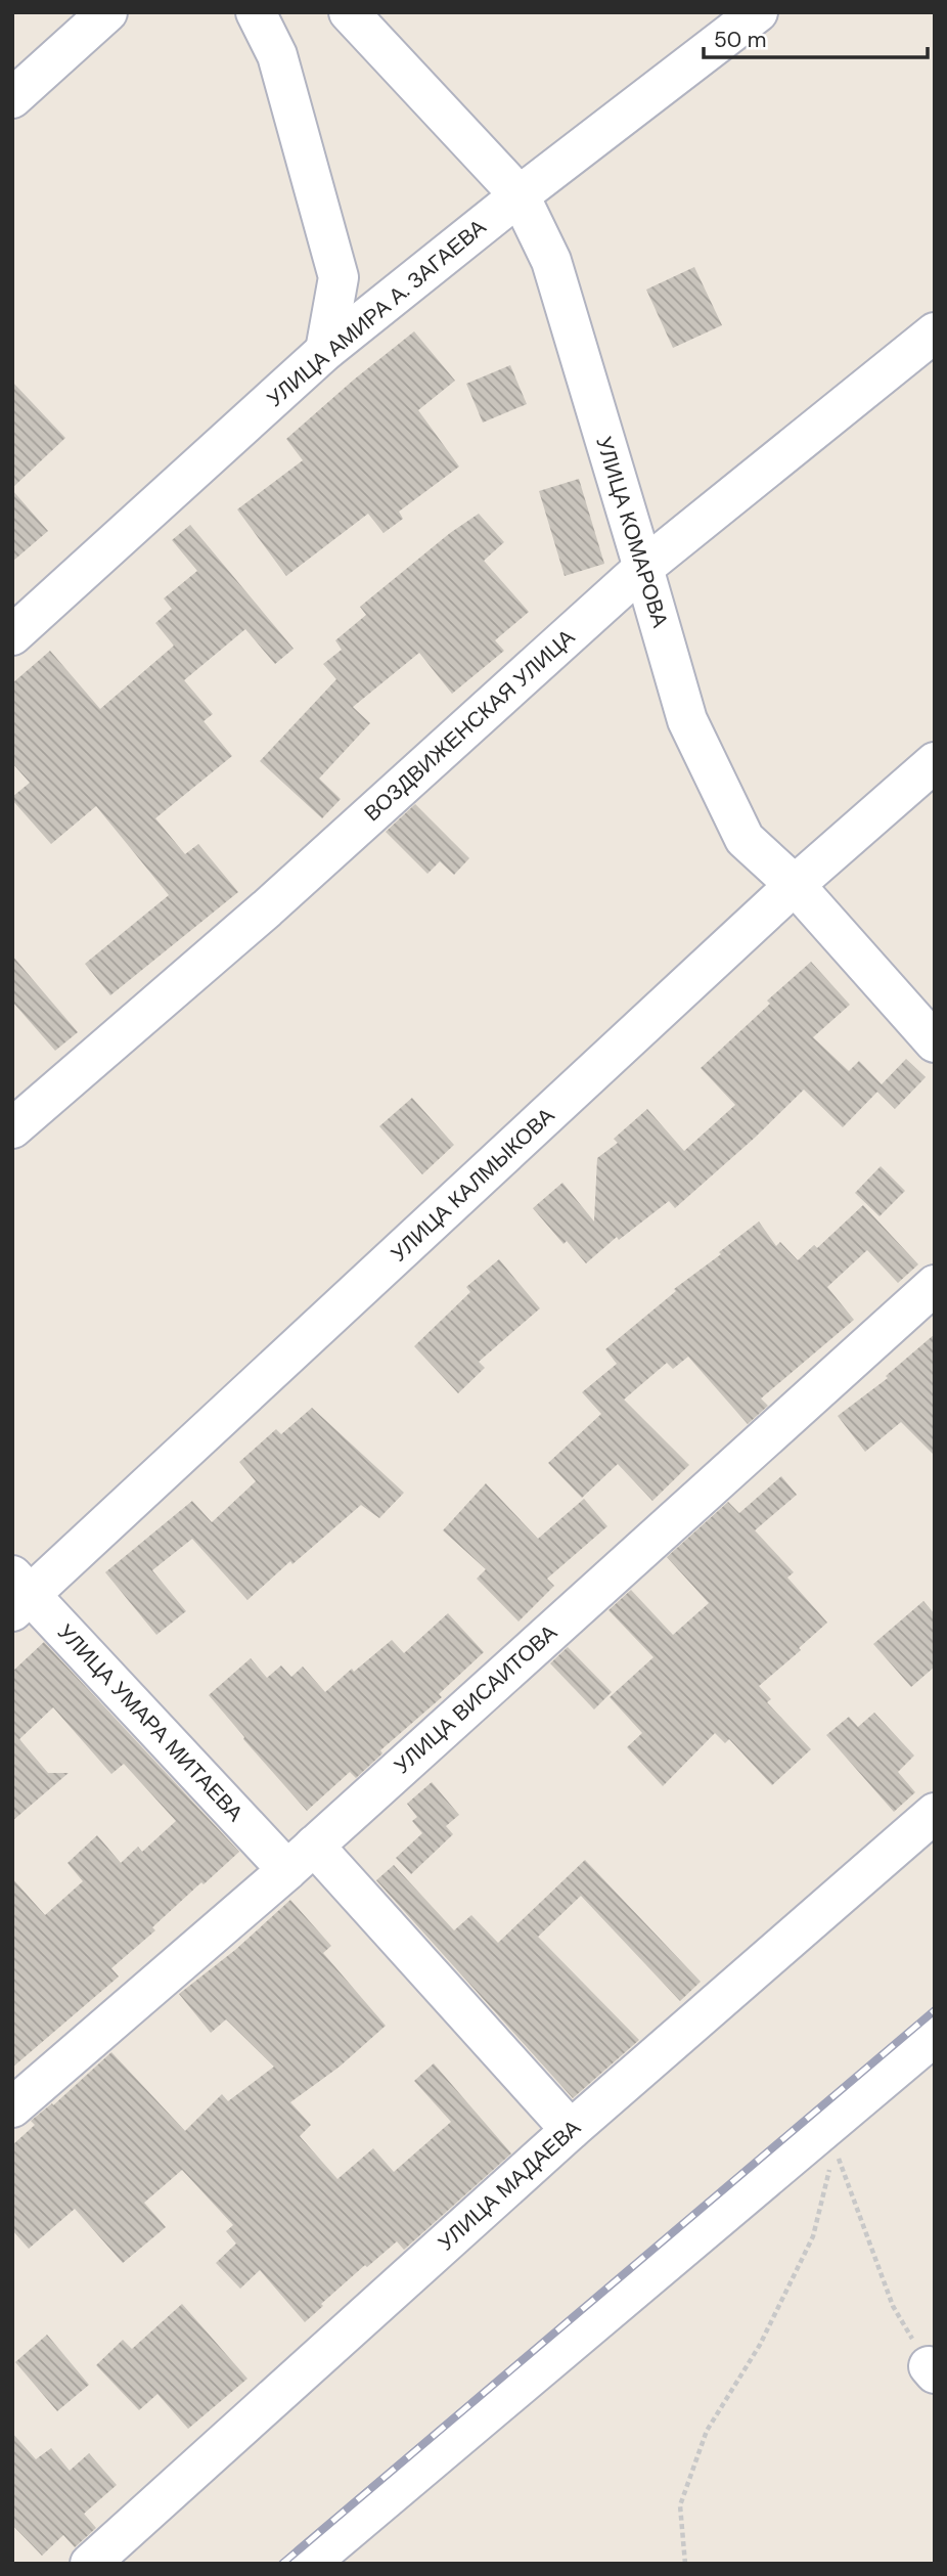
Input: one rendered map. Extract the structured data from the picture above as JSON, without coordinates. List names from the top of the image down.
{
  "streets": {
    "street": [
      "УЛИЦА АМИРА А. ЗАГАЕВА",
      "УЛИЦА КОМАРОВА",
      "ВОЗДВИЖЕНСКАЯ УЛИЦА",
      "УЛИЦА КАЛМЫКОВА",
      "УЛИЦА ВИСАИТОВА",
      "УЛИЦА УМАРА МИТАЕВА",
      "УЛИЦА МАДАЕВА"
    ]
  },
  "crossings": [
    ["УЛИЦА АМИРА А. ЗАГАЕВА", "УЛИЦА КОМАРОВА"],
    ["УЛИЦА КОМАРОВА", "ВОЗДВИЖЕНСКАЯ УЛИЦА"],
    ["УЛИЦА КОМАРОВА", "УЛИЦА КАЛМЫКОВА"],
    ["УЛИЦА КАЛМЫКОВА", "УЛИЦА УМАРА МИТАЕВА"],
    ["УЛИЦА ВИСАИТОВА", "УЛИЦА УМАРА МИТАЕВА"],
    ["УЛИЦА УМАРА МИТАЕВА", "УЛИЦА МАДАЕВА"]
  ],
  "scale_bar": "50 m"
}
